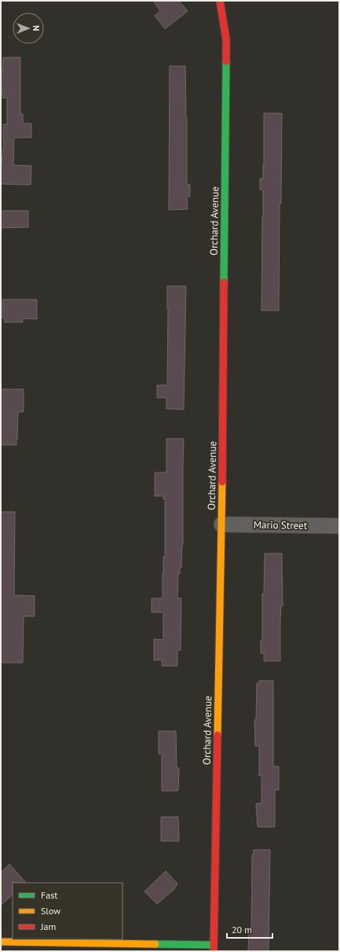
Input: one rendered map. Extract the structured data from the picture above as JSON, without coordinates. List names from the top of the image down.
{
  "streets": {
    "street": ["Orchard Avenue", "Mario Street"]
  },
  "crossings": [
    ["Orchard Avenue", "Mario Street"]
  ],
  "legend": ["Fast", "Slow", "Jam"],
  "scale_bar": "20 m",
  "north": "right"
}
